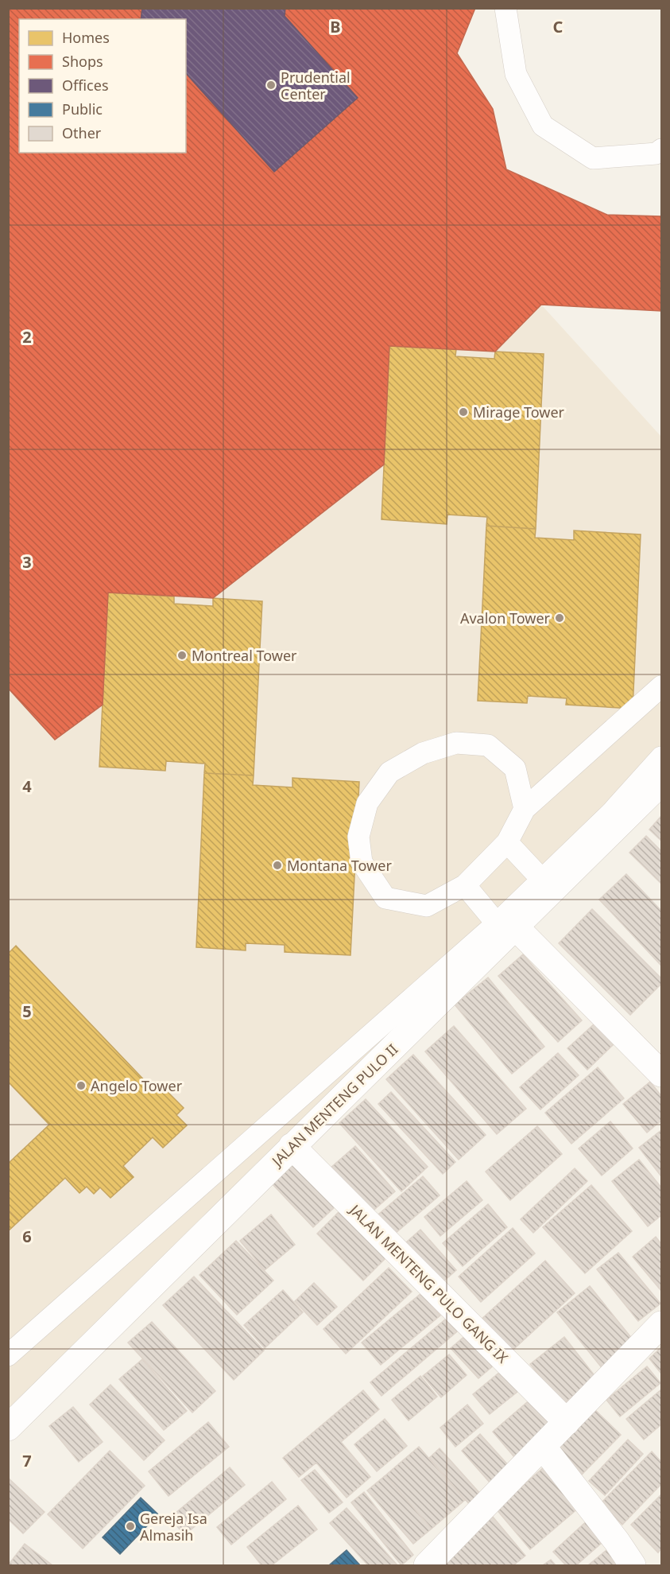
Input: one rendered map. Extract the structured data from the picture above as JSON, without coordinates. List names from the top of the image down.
{
  "streets": {
    "street": ["JALAN MENTENG PULO II", "JALAN MENTENG PULO GANG IX"]
  },
  "crossings": [
    ["JALAN MENTENG PULO II", "JALAN MENTENG PULO GANG IX"]
  ],
  "places": [
    "Prudential Center",
    "Mirage Tower",
    "Avalon Tower",
    "Montreal Tower",
    "Montana Tower",
    "Angelo Tower",
    "Gereja Isa Almasih"
  ],
  "legend": [
    "Homes",
    "Shops",
    "Offices",
    "Public",
    "Other"
  ],
  "grid": {
    "columns": ["B", "C"],
    "rows": [
      "2",
      "3",
      "4",
      "5",
      "6",
      "7"
    ]
  }
}
